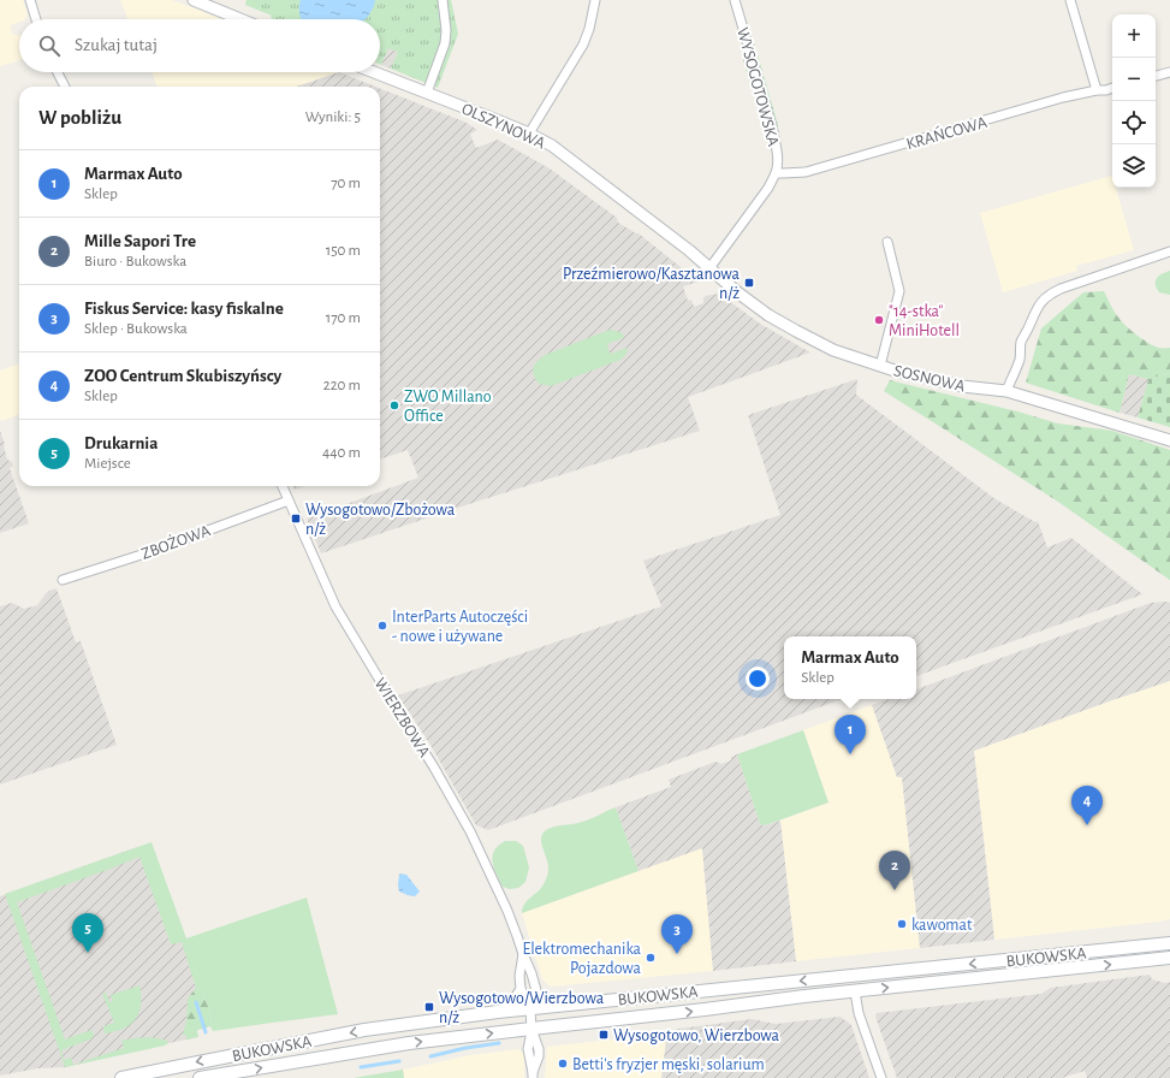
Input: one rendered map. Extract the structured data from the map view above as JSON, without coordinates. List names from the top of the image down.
{
  "streets": {
    "main road": ["BUKOWSKA"],
    "street": [
      "WYSOGOTOWSKA",
      "OLSZYNOWA",
      "KRAŃCOWA",
      "SOSNOWA",
      "ZBOŻOWA",
      "WIERZBOWA"
    ]
  },
  "crossings": [
    ["WYSOGOTOWSKA", "OLSZYNOWA"],
    ["WYSOGOTOWSKA", "KRAŃCOWA"],
    ["WYSOGOTOWSKA", "SOSNOWA"],
    ["OLSZYNOWA", "SOSNOWA"],
    ["ZBOŻOWA", "WIERZBOWA"],
    ["WIERZBOWA", "BUKOWSKA"]
  ],
  "places": {
    "transit": [
      "Przeźmierowo/Kasztanowa n/ż",
      "Wysogotowo/Zbożowa n/ż",
      "Wysogotowo/Wierzbowa n/ż",
      "Wysogotowo, Wierzbowa"
    ],
    "other": [
      "\"14-stka\" MiniHotell",
      "ZWO Millano Office",
      "InterParts Autoczęści - nowe i używane",
      "kawomat",
      "Elektromechanika Pojazdowa",
      "Betti's fryzjer męski, solarium"
    ]
  },
  "page": {
    "map_buttons": ["+", "−"],
    "search": "Szukaj tutaj",
    "heading": ["W pobliżu", "Wyniki: 5"],
    "list": [
      {
        "mark": "1",
        "name": "Marmax Auto",
        "note": "Sklep",
        "value": "70 m"
      },
      {
        "mark": "2",
        "name": "Mille Sapori Tre",
        "note": "Biuro · Bukowska",
        "value": "150 m"
      },
      {
        "mark": "3",
        "name": "Fiskus Service: kasy fiskalne",
        "note": "Sklep · Bukowska",
        "value": "170 m"
      },
      {
        "mark": "4",
        "name": "ZOO Centrum Skubiszyńscy",
        "note": "Sklep",
        "value": "220 m"
      },
      {
        "mark": "5",
        "name": "Drukarnia",
        "note": "Miejsce",
        "value": "440 m"
      }
    ],
    "popup": ["Marmax Auto", "Sklep"],
    "pins": [
      "1",
      "4",
      "2",
      "5",
      "3"
    ]
  }
}
